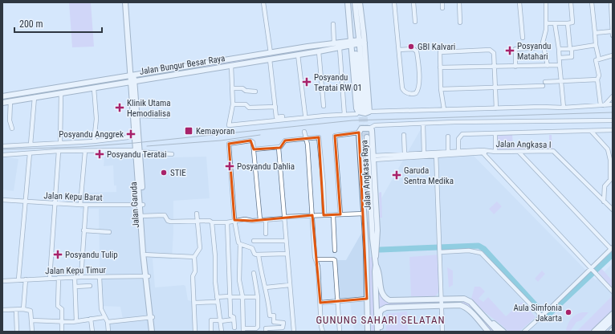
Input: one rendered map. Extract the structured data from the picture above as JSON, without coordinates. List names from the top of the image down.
{
  "streets": {
    "main road": ["Jalan Bungur Besar Raya", "Jalan Angkasa Raya", "Jalan Garuda"],
    "street": ["Jalan Angkasa I", "Jalan Kepu Barat", "Jalan Kepu Timur"]
  },
  "crossings": [
    ["Jalan Bungur Besar Raya", "Jalan Garuda"],
    ["Jalan Angkasa I", "Jalan Angkasa Raya"],
    ["Jalan Kepu Barat", "Jalan Garuda"],
    ["Jalan Garuda", "Jalan Kepu Timur"]
  ],
  "districts": ["GUNUNG SAHARI SELATAN"],
  "places": {
    "other": ["GBI Kalvari", "STIE", "Aula Simfonia Jakarta"],
    "health": [
      "Posyandu Matahari",
      "Posyandu Teratai RW 01",
      "Klinik Utama Hemodialisa",
      "Posyandu Anggrek",
      "Posyandu Teratai",
      "Posyandu Dahlia",
      "Garuda Sentra Medika",
      "Posyandu Tulip"
    ],
    "transit": ["Kemayoran"]
  },
  "scale_bar": "200 m"
}
